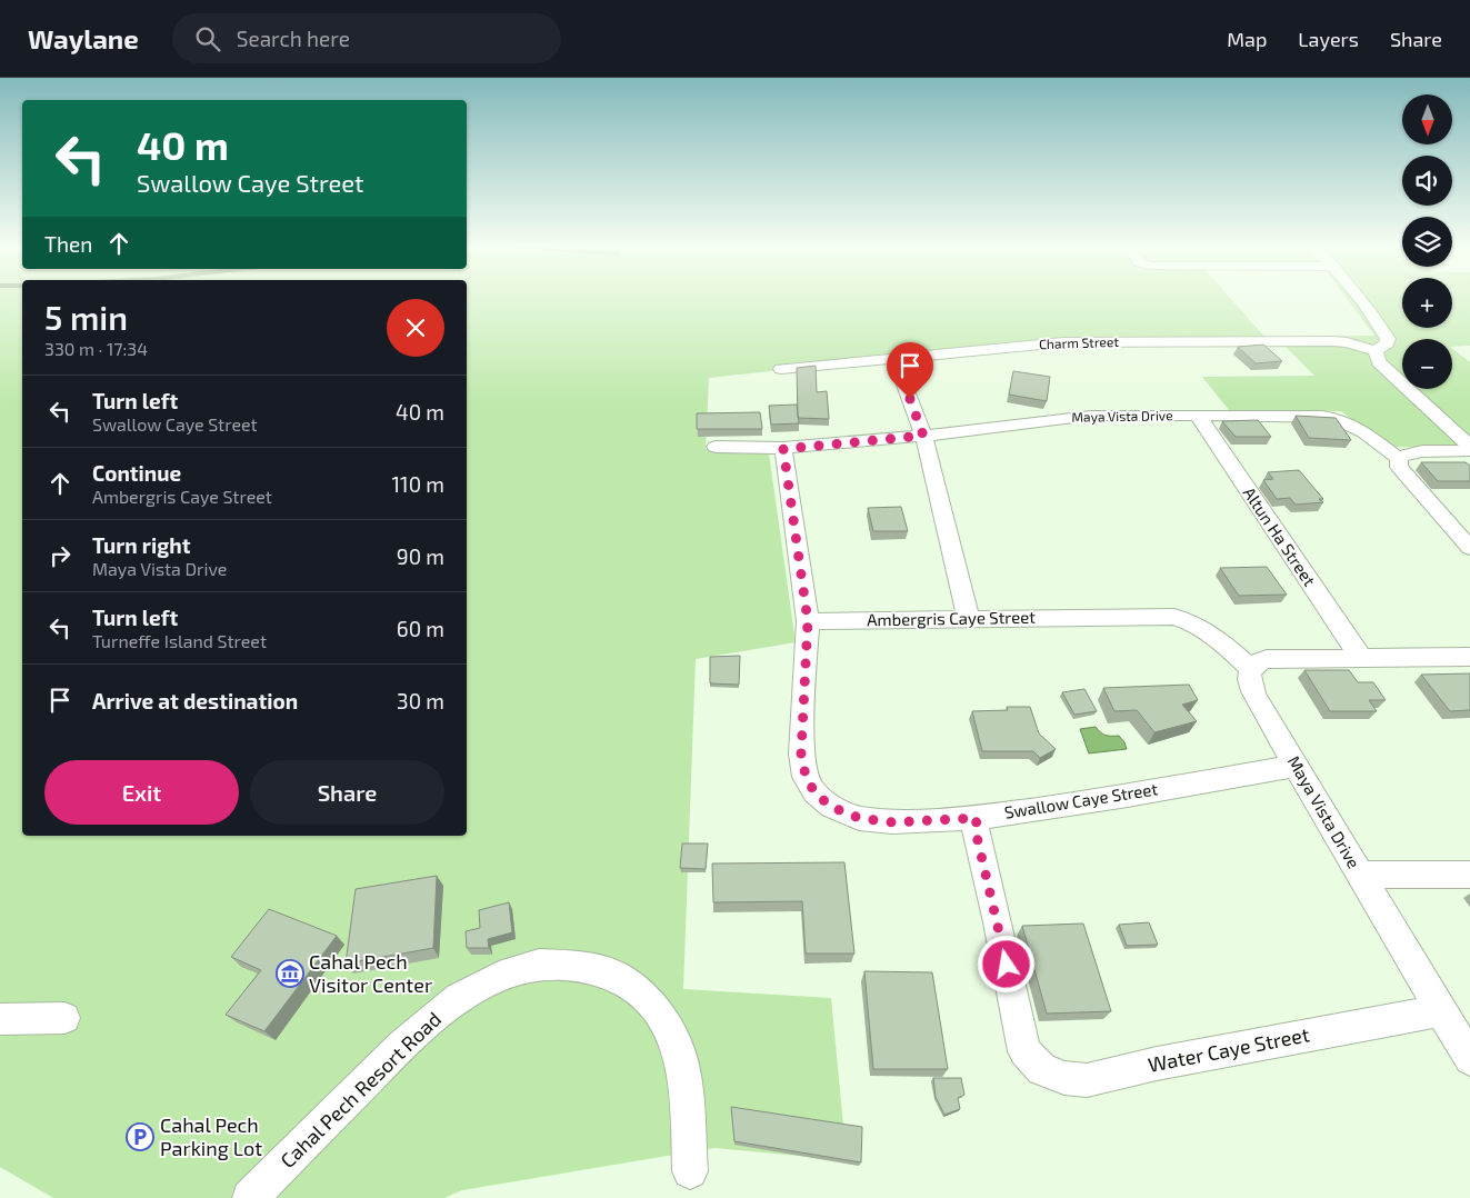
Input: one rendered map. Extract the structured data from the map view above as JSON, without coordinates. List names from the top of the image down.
{
  "streets": {
    "street": [
      "Charm Street",
      "Maya Vista Drive",
      "Altun Ha Street",
      "Ambergris Caye Street",
      "Swallow Caye Street",
      "Water Caye Street",
      "Cahal Pech Resort Road"
    ]
  },
  "crossings": [
    ["Maya Vista Drive", "Altun Ha Street"],
    ["Maya Vista Drive", "Ambergris Caye Street"],
    ["Maya Vista Drive", "Swallow Caye Street"],
    ["Maya Vista Drive", "Water Caye Street"],
    ["Ambergris Caye Street", "Swallow Caye Street"],
    ["Swallow Caye Street", "Water Caye Street"]
  ],
  "places": {
    "museum": ["Cahal Pech Visitor Center"],
    "parking": ["Cahal Pech Parking Lot"]
  },
  "north": "bottom",
  "page": {
    "header": "Waylane",
    "search": "Search here",
    "nav": ["Map", "Layers", "Share"],
    "map_buttons": ["+", "−"],
    "turn": ["40 m", "Swallow Caye Street"],
    "then": "Then",
    "heading": ["5 min", "330 m · 17:34"],
    "list": [
      {
        "name": "Turn left",
        "note": "Swallow Caye Street",
        "value": "40 m"
      },
      {
        "name": "Continue",
        "note": "Ambergris Caye Street",
        "value": "110 m"
      },
      {
        "name": "Turn right",
        "note": "Maya Vista Drive",
        "value": "90 m"
      },
      {
        "name": "Turn left",
        "note": "Turneffe Island Street",
        "value": "60 m"
      },
      {
        "name": "Arrive at destination",
        "value": "30 m"
      }
    ],
    "buttons": ["Exit", "Share"]
  }
}
